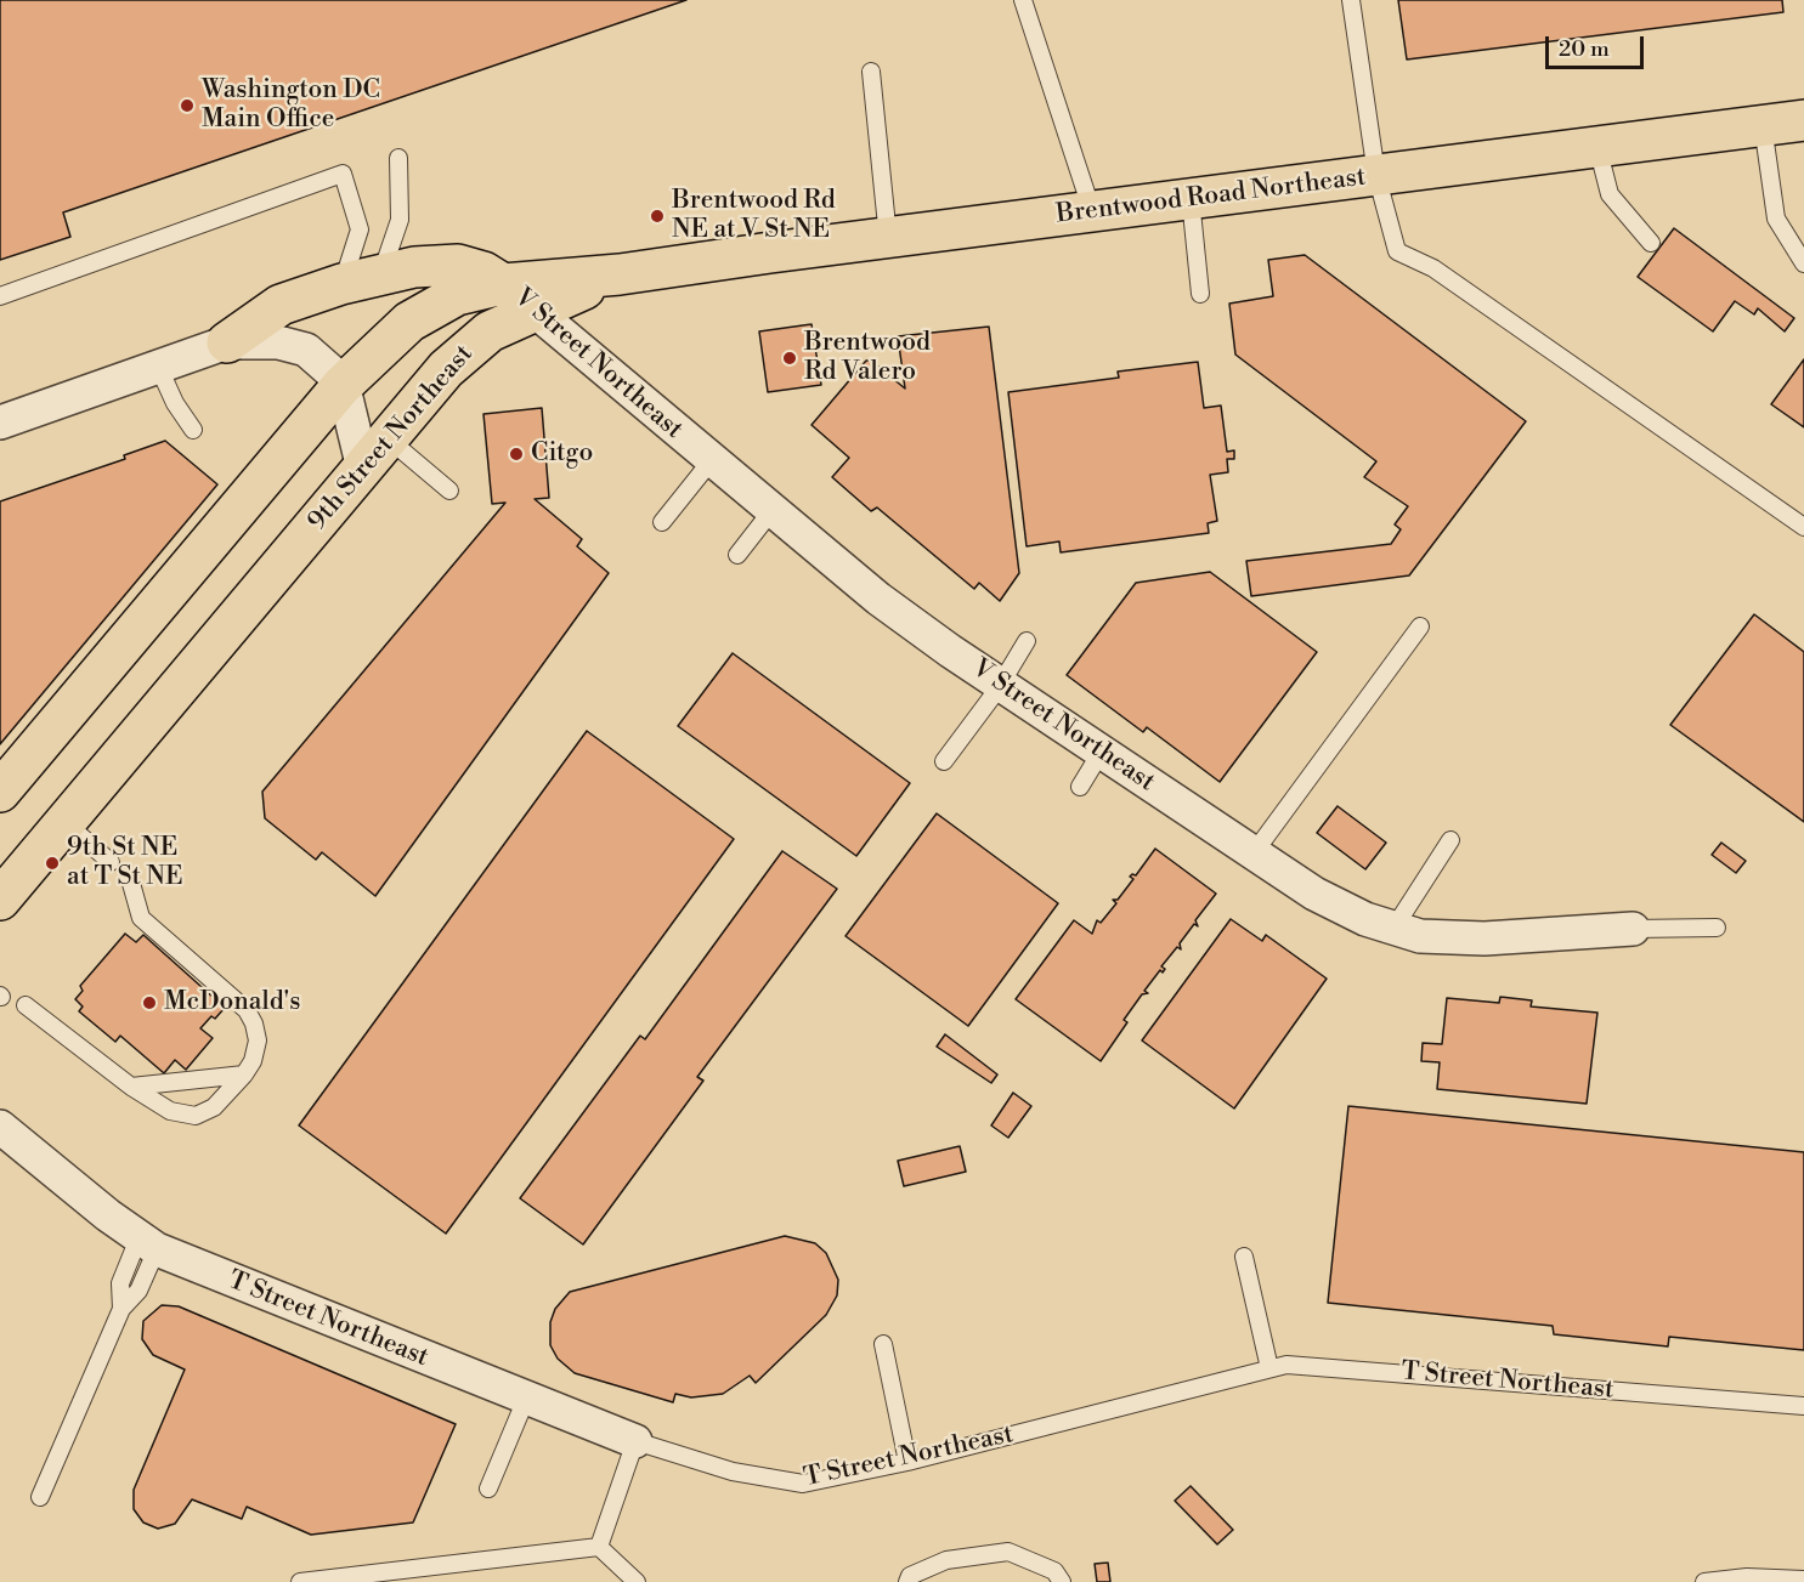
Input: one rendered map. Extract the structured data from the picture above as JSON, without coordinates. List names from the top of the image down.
{
  "streets": {
    "main road": ["Brentwood Road Northeast", "9th Street Northeast"],
    "street": ["V Street Northeast", "T Street Northeast"]
  },
  "crossings": [
    ["Brentwood Road Northeast", "9th Street Northeast"],
    ["V Street Northeast", "9th Street Northeast"]
  ],
  "places": [
    "Washington DC Main Office",
    "Brentwood Rd NE at V St NE",
    "Brentwood Rd Valero",
    "Citgo",
    "9th St NE at T St NE",
    "McDonald's"
  ],
  "scale_bar": "20 m"
}
